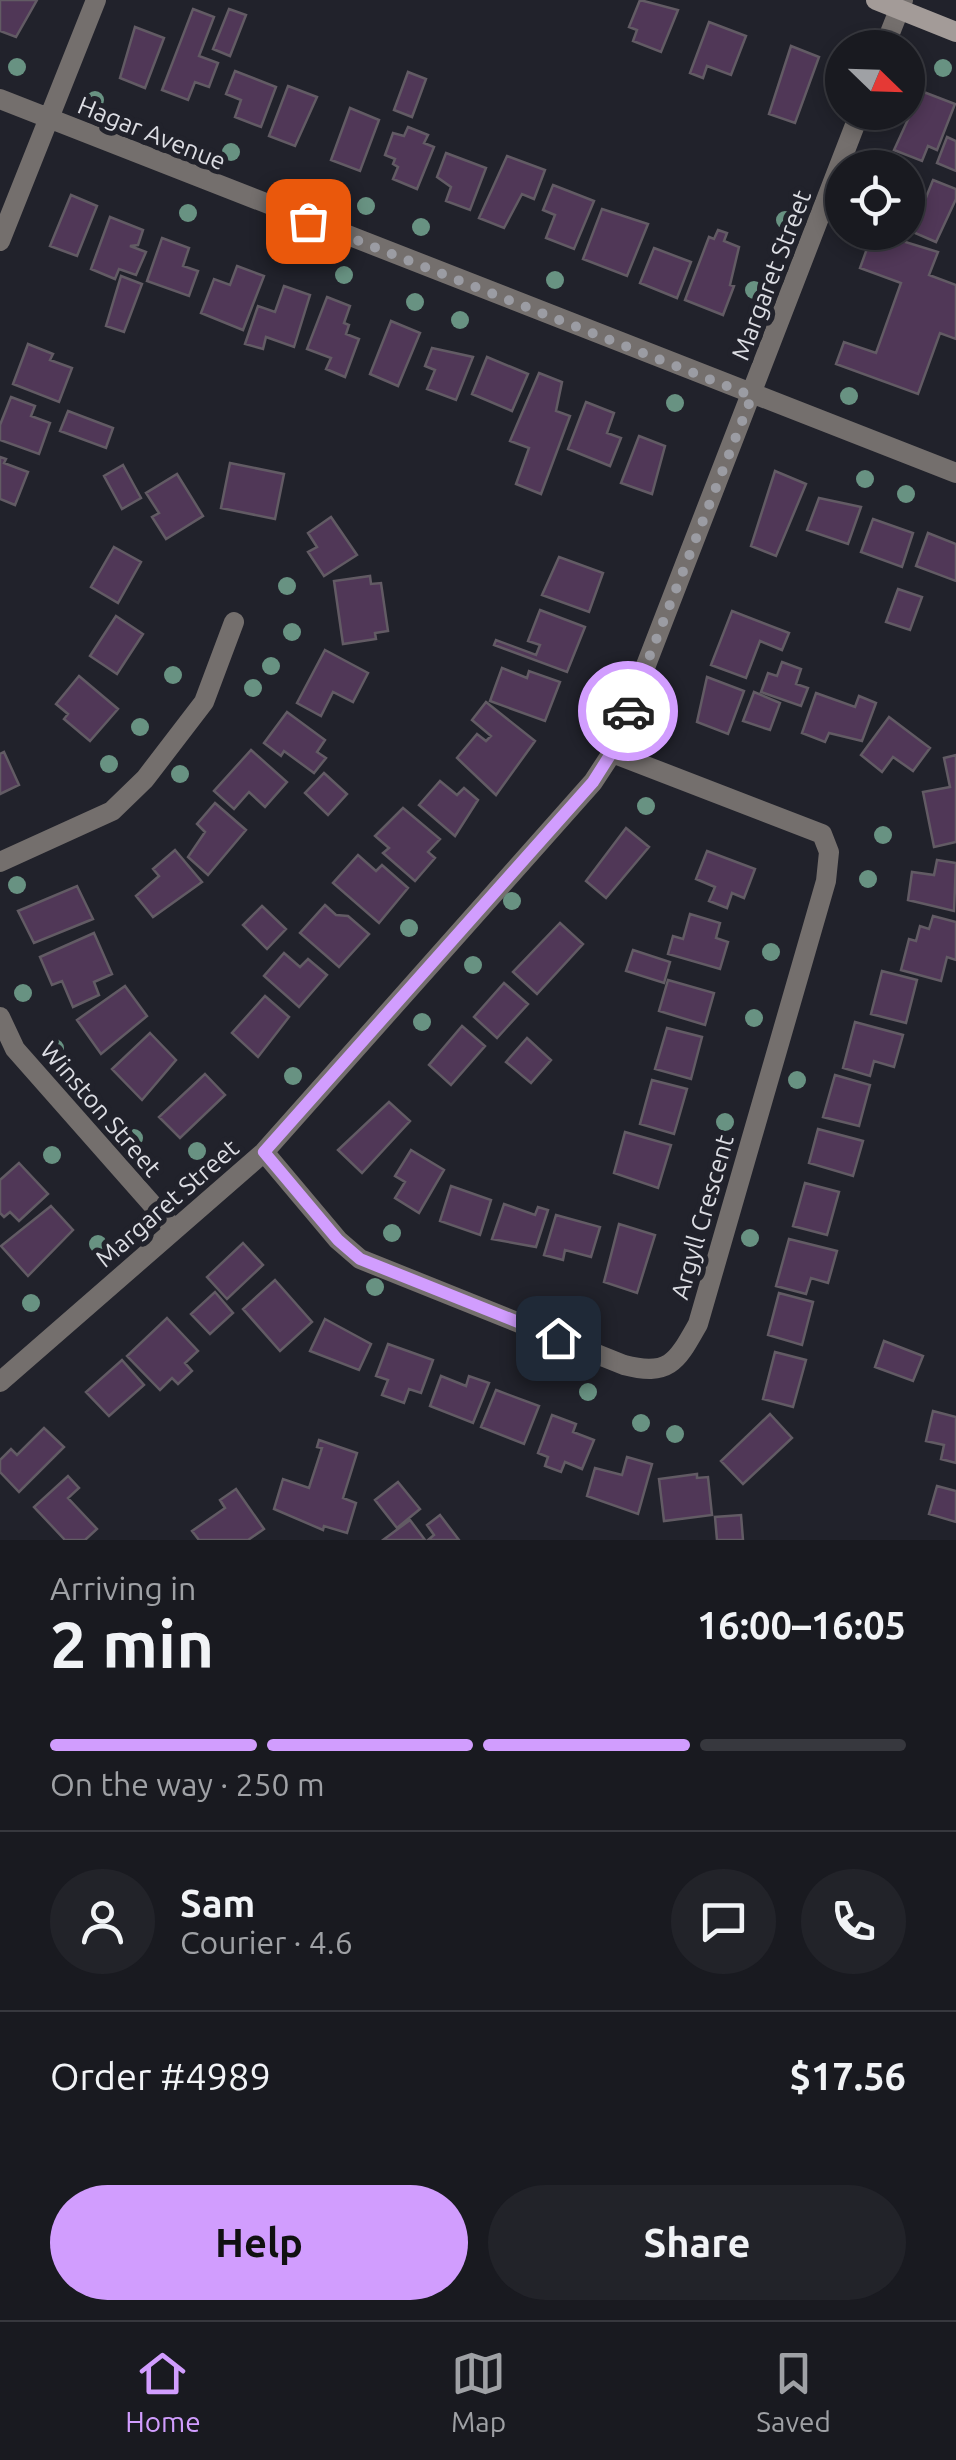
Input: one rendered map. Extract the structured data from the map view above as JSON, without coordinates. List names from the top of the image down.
{
  "streets": {
    "street": [
      "Hagar Avenue",
      "Margaret Street",
      "Winston Street",
      "Argyll Crescent"
    ]
  },
  "crossings": [
    ["Hagar Avenue", "Margaret Street"],
    ["Margaret Street", "Winston Street"],
    ["Margaret Street", "Argyll Crescent"]
  ],
  "north": "bottom right",
  "page": {
    "heading": ["2 min", "Arriving in", "16:00–16:05"],
    "panel": [
      "Sam",
      "Courier · 4.6",
      "Order #4989",
      "$17.56"
    ],
    "bar": "On the way · 250 m",
    "buttons": ["Help", "Share"],
    "tabs": ["Home", "Map", "Saved"]
  }
}
